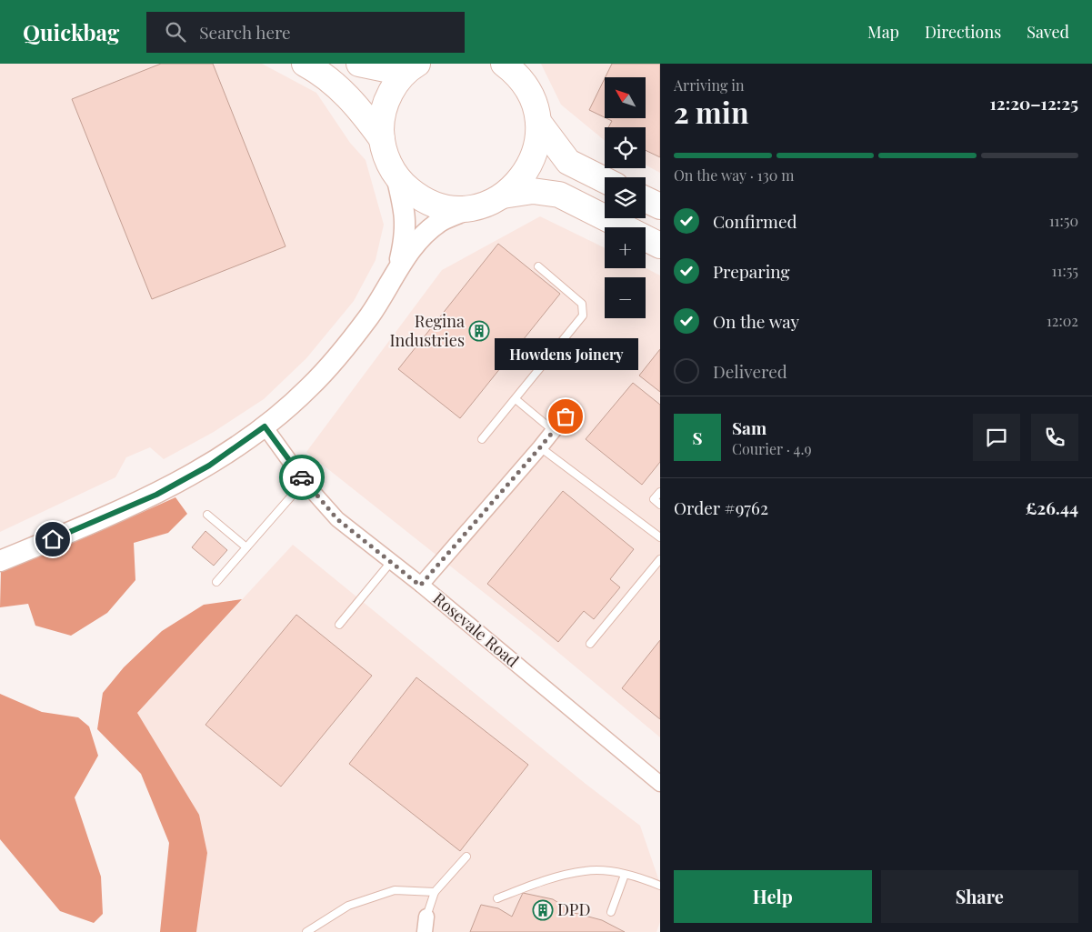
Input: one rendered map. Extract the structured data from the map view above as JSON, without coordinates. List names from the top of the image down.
{
  "streets": {
    "street": ["Rosevale Road"]
  },
  "places": {
    "building": ["Regina Industries", "DPD"],
    "other": ["Howdens Joinery"]
  },
  "north": "top left",
  "page": {
    "header": "Quickbag",
    "search": "Search here",
    "nav": ["Map", "Directions", "Saved"],
    "heading": ["2 min", "Arriving in", "12:20–12:25"],
    "panel": [
      "Sam",
      "Courier · 4.9",
      "Order #9762",
      "£26.44"
    ],
    "map_buttons": ["+", "−"],
    "bar": "On the way · 130 m",
    "list": [
      ["Confirmed", "11:50"],
      ["Preparing", "11:55"],
      ["On the way", "12:02"],
      "Delivered"
    ],
    "bubble": "Howdens Joinery",
    "round": "S",
    "buttons": ["Help", "Share"]
  }
}
